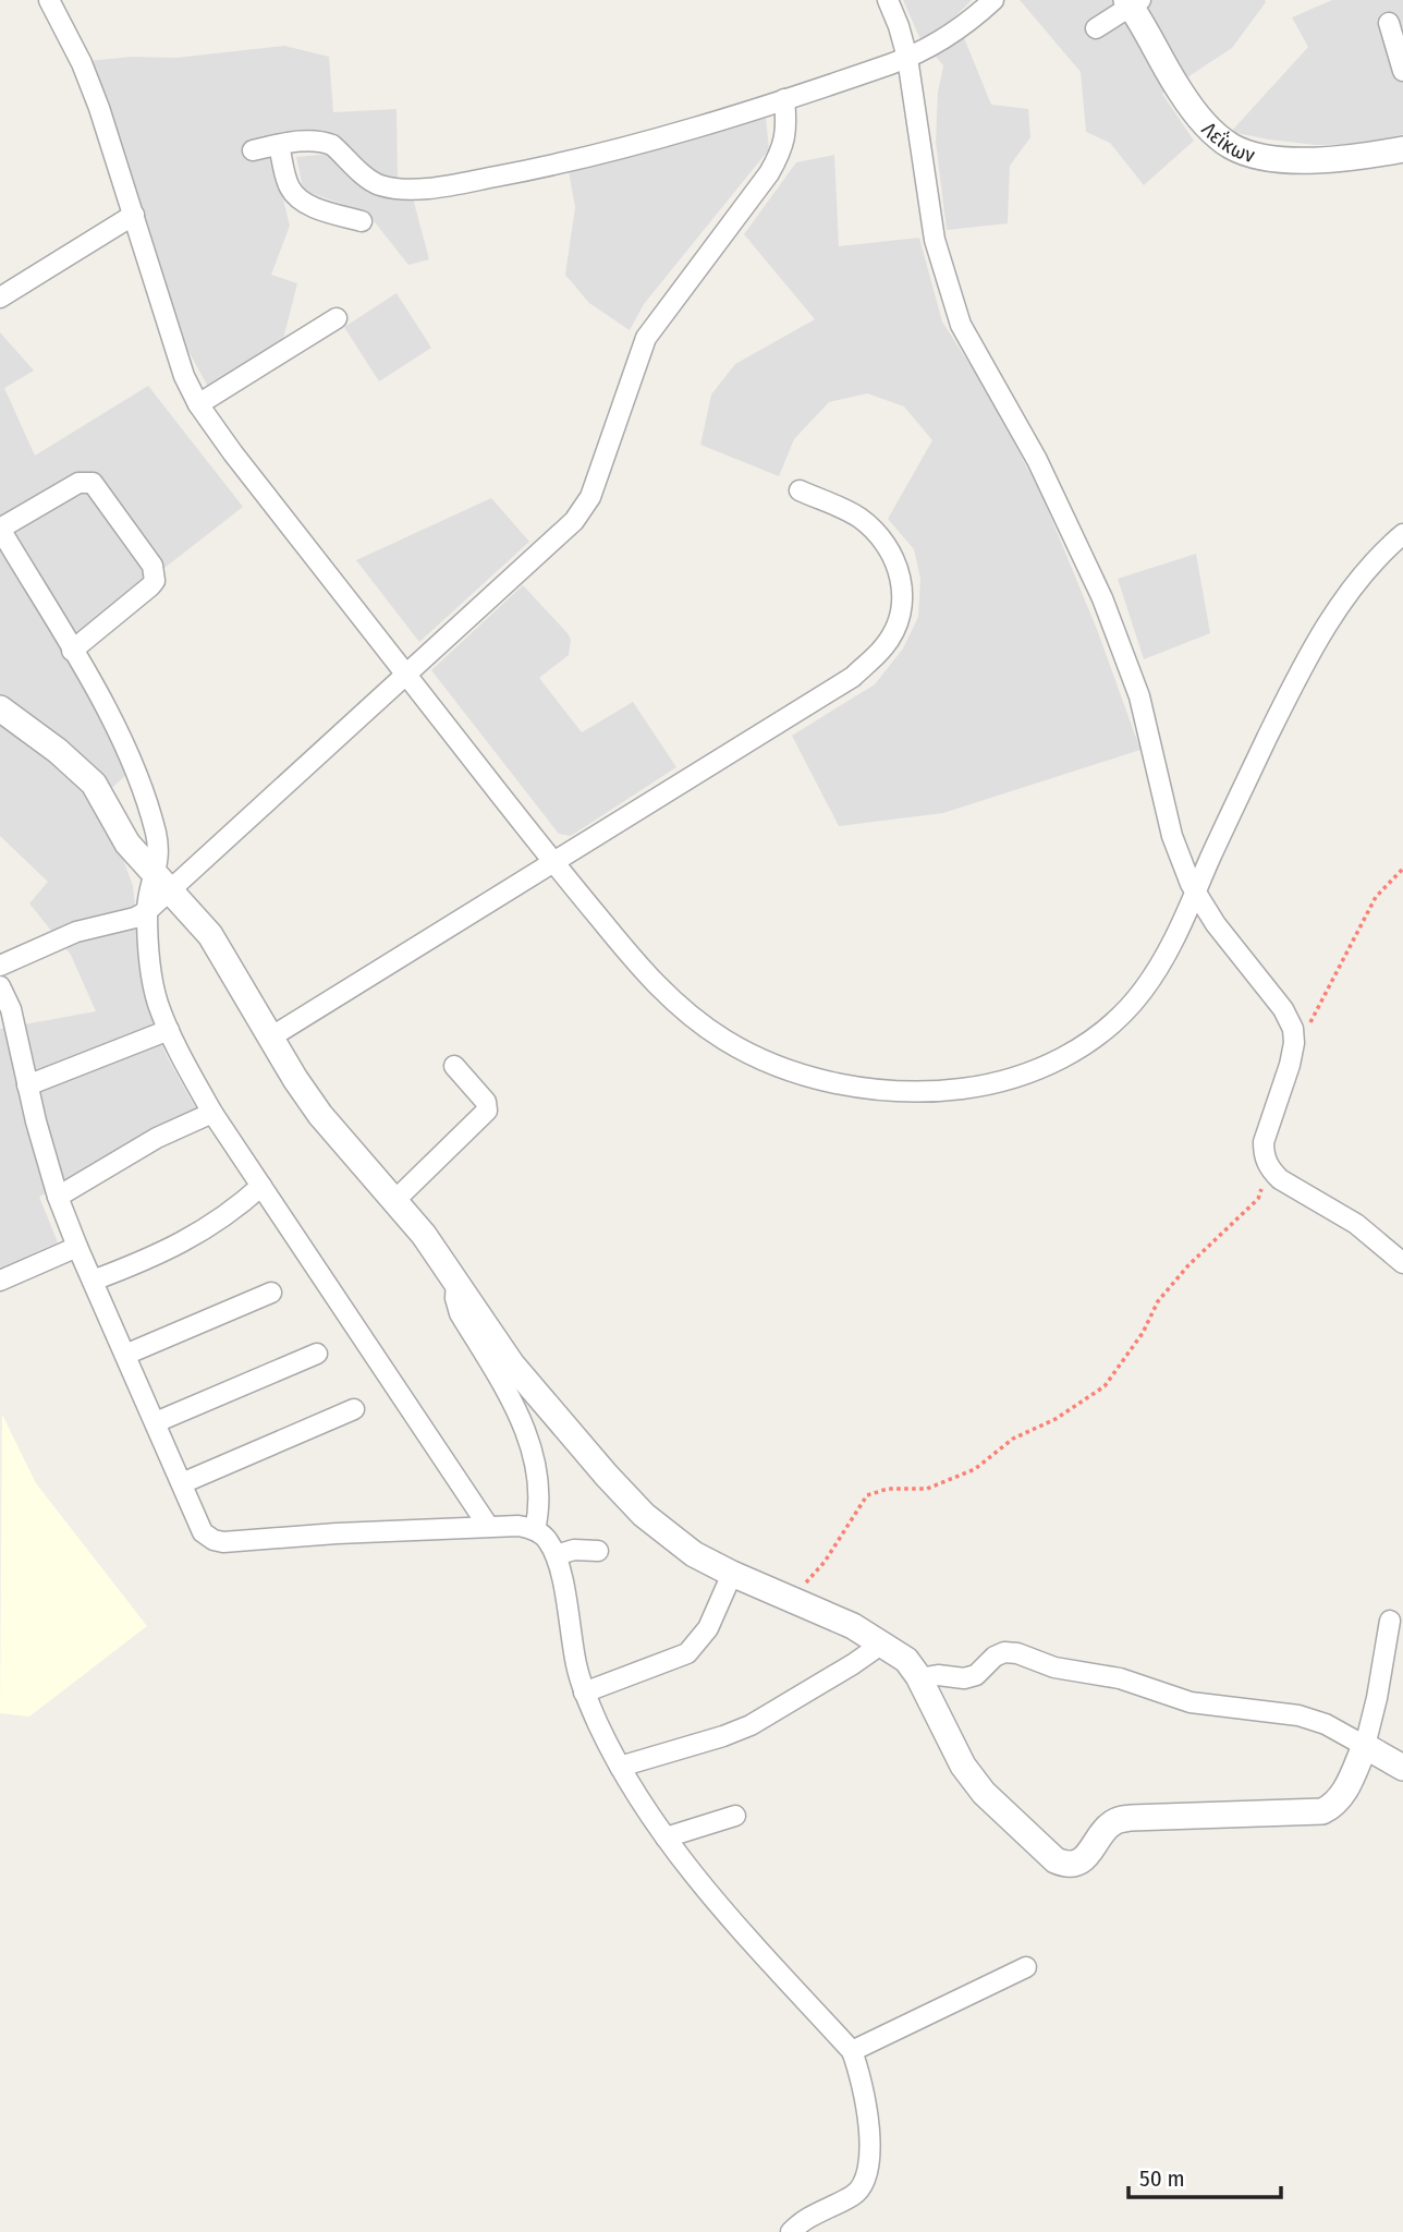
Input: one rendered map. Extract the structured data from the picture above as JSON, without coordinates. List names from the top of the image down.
{
  "streets": {
    "street": ["Λεΐκων"]
  },
  "scale_bar": "50 m"
}
